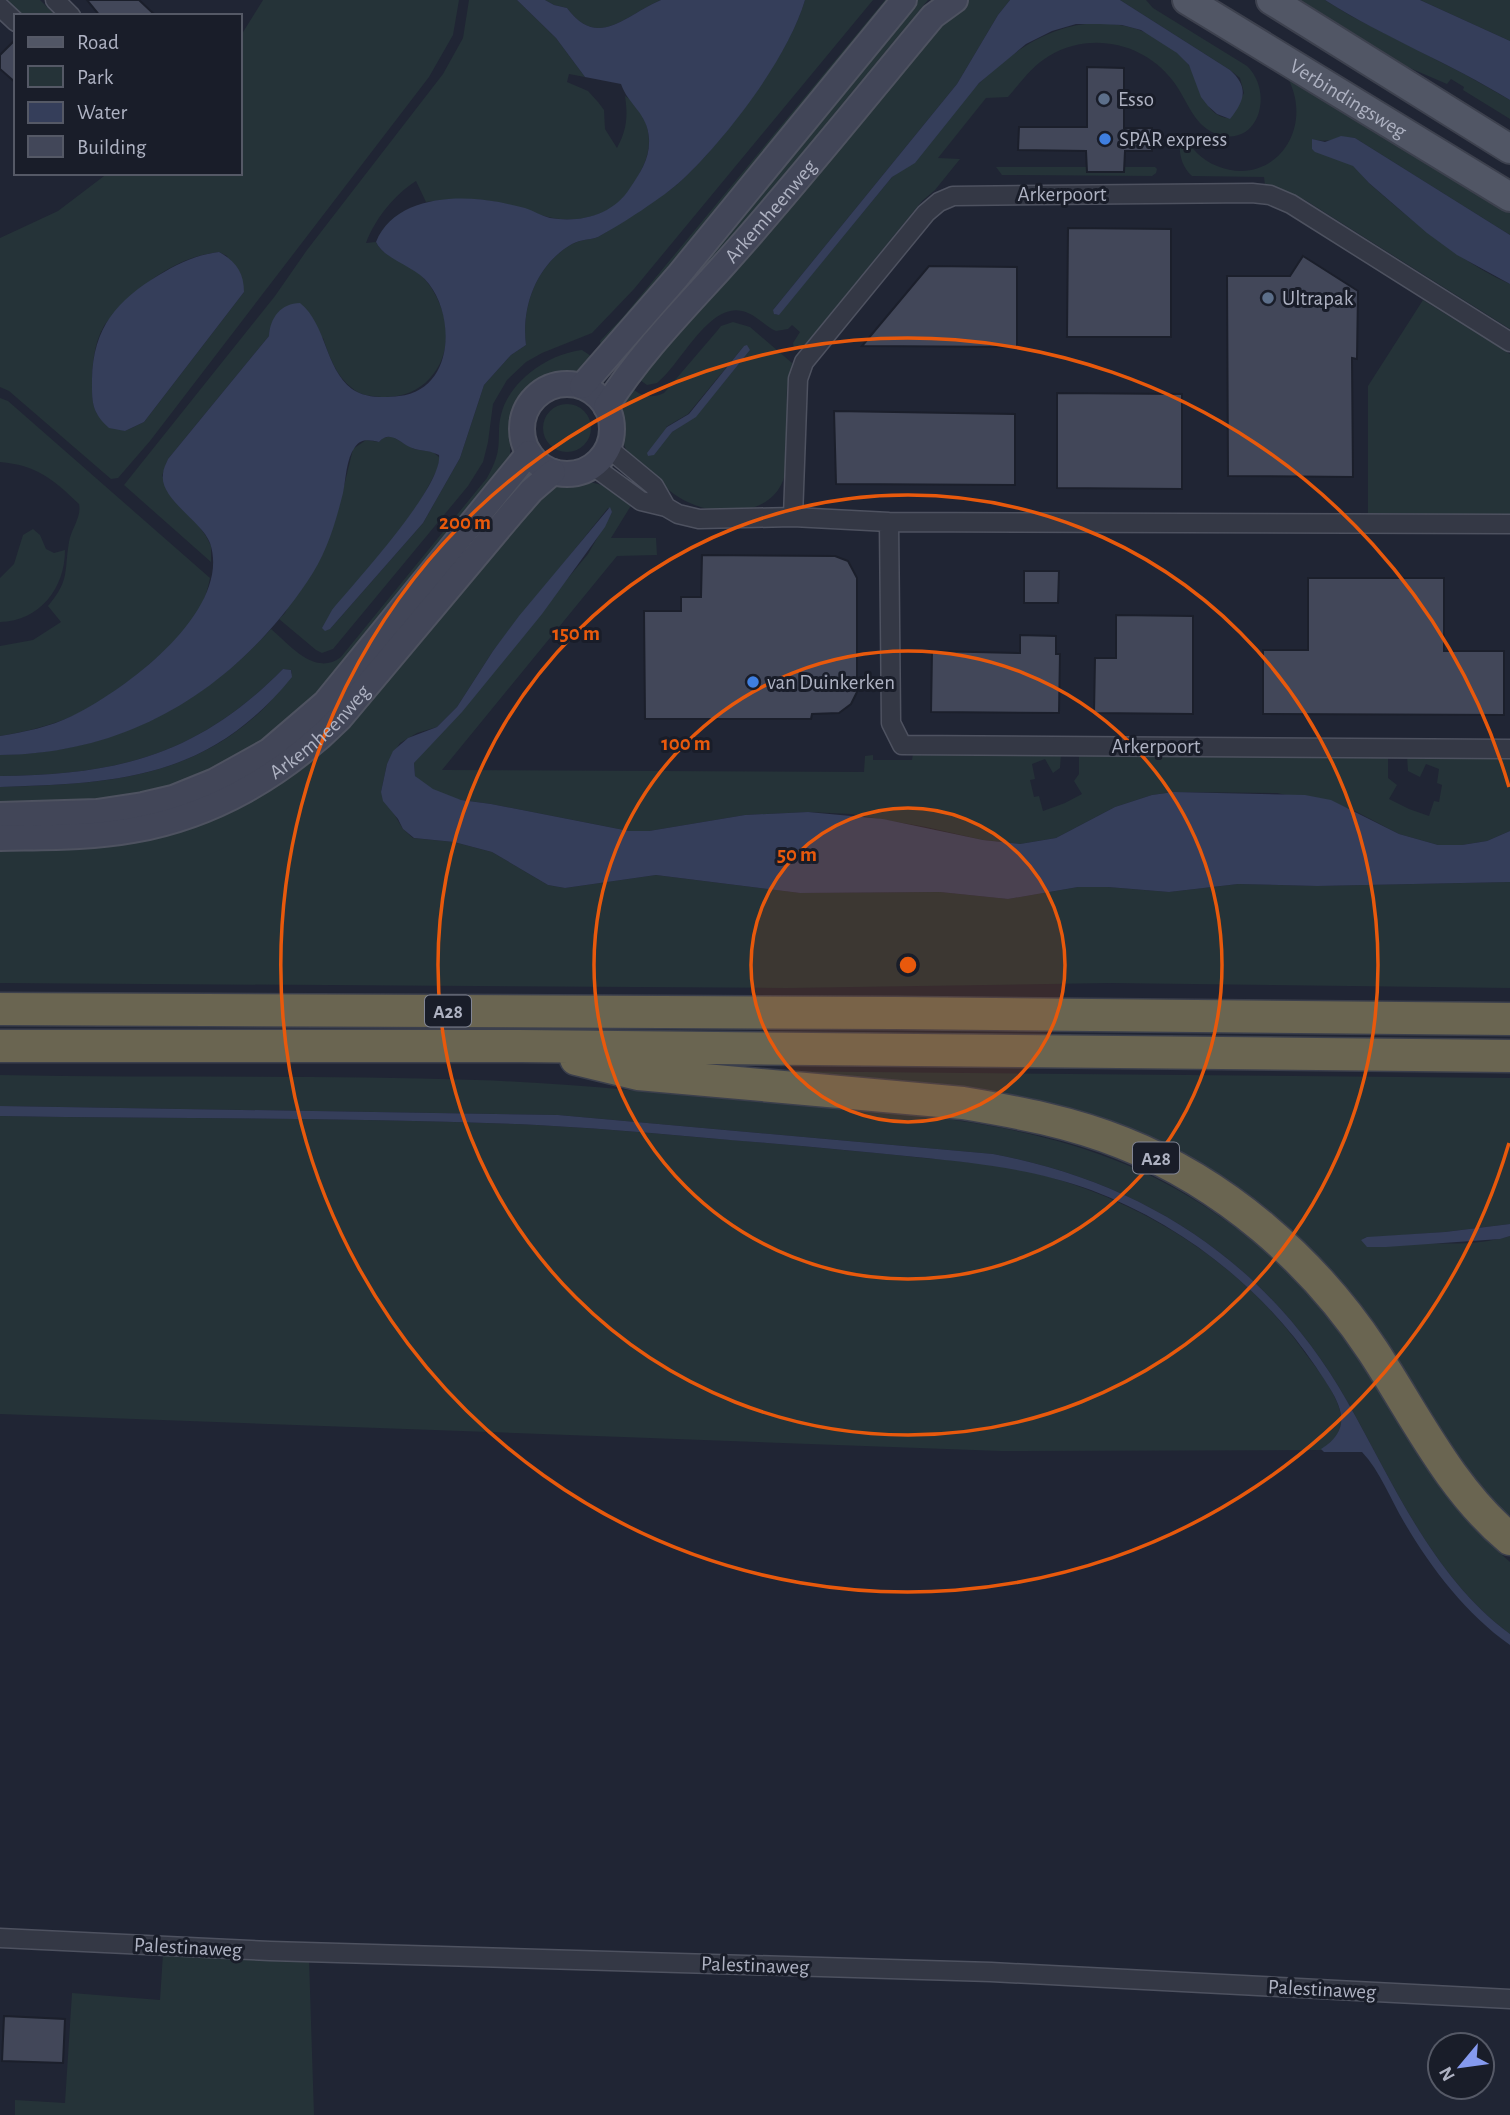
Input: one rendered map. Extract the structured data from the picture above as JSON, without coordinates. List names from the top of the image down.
{
  "streets": {
    "highway": ["A28"],
    "main road": ["Verbindingsweg", "Arkemheenweg"],
    "street": ["Arkerpoort", "Palestinaweg"]
  },
  "places": [
    "Esso",
    "SPAR express",
    "Ultrapak",
    "van Duinkerken"
  ],
  "legend": [
    "Road",
    "Park",
    "Water",
    "Building"
  ],
  "north": "bottom left",
  "rings": [
    "200 m",
    "150 m",
    "100 m",
    "50 m"
  ]
}
